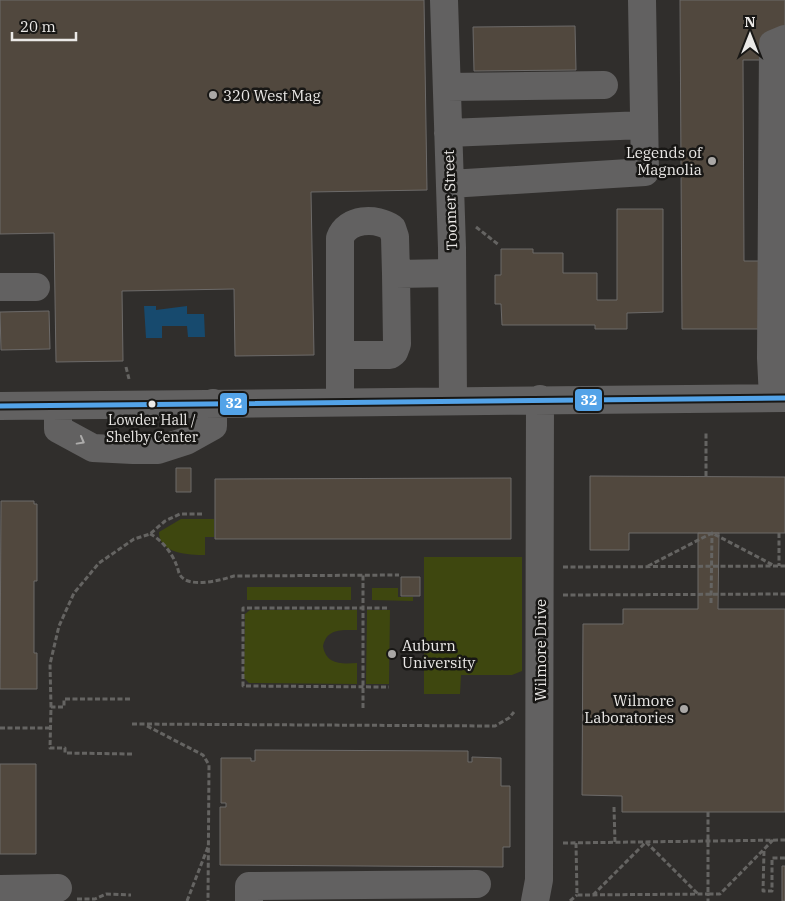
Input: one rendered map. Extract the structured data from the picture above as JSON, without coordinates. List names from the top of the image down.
{
  "streets": {
    "street": ["Toomer Street", "Wilmore Drive"]
  },
  "places": [
    "320 West Mag",
    "Legends of Magnolia",
    "Lowder Hall / Shelby Center",
    "Auburn University",
    "Wilmore Laboratories"
  ],
  "lines": ["transit line 32"],
  "scale_bar": "20 m",
  "north": "top"
}
